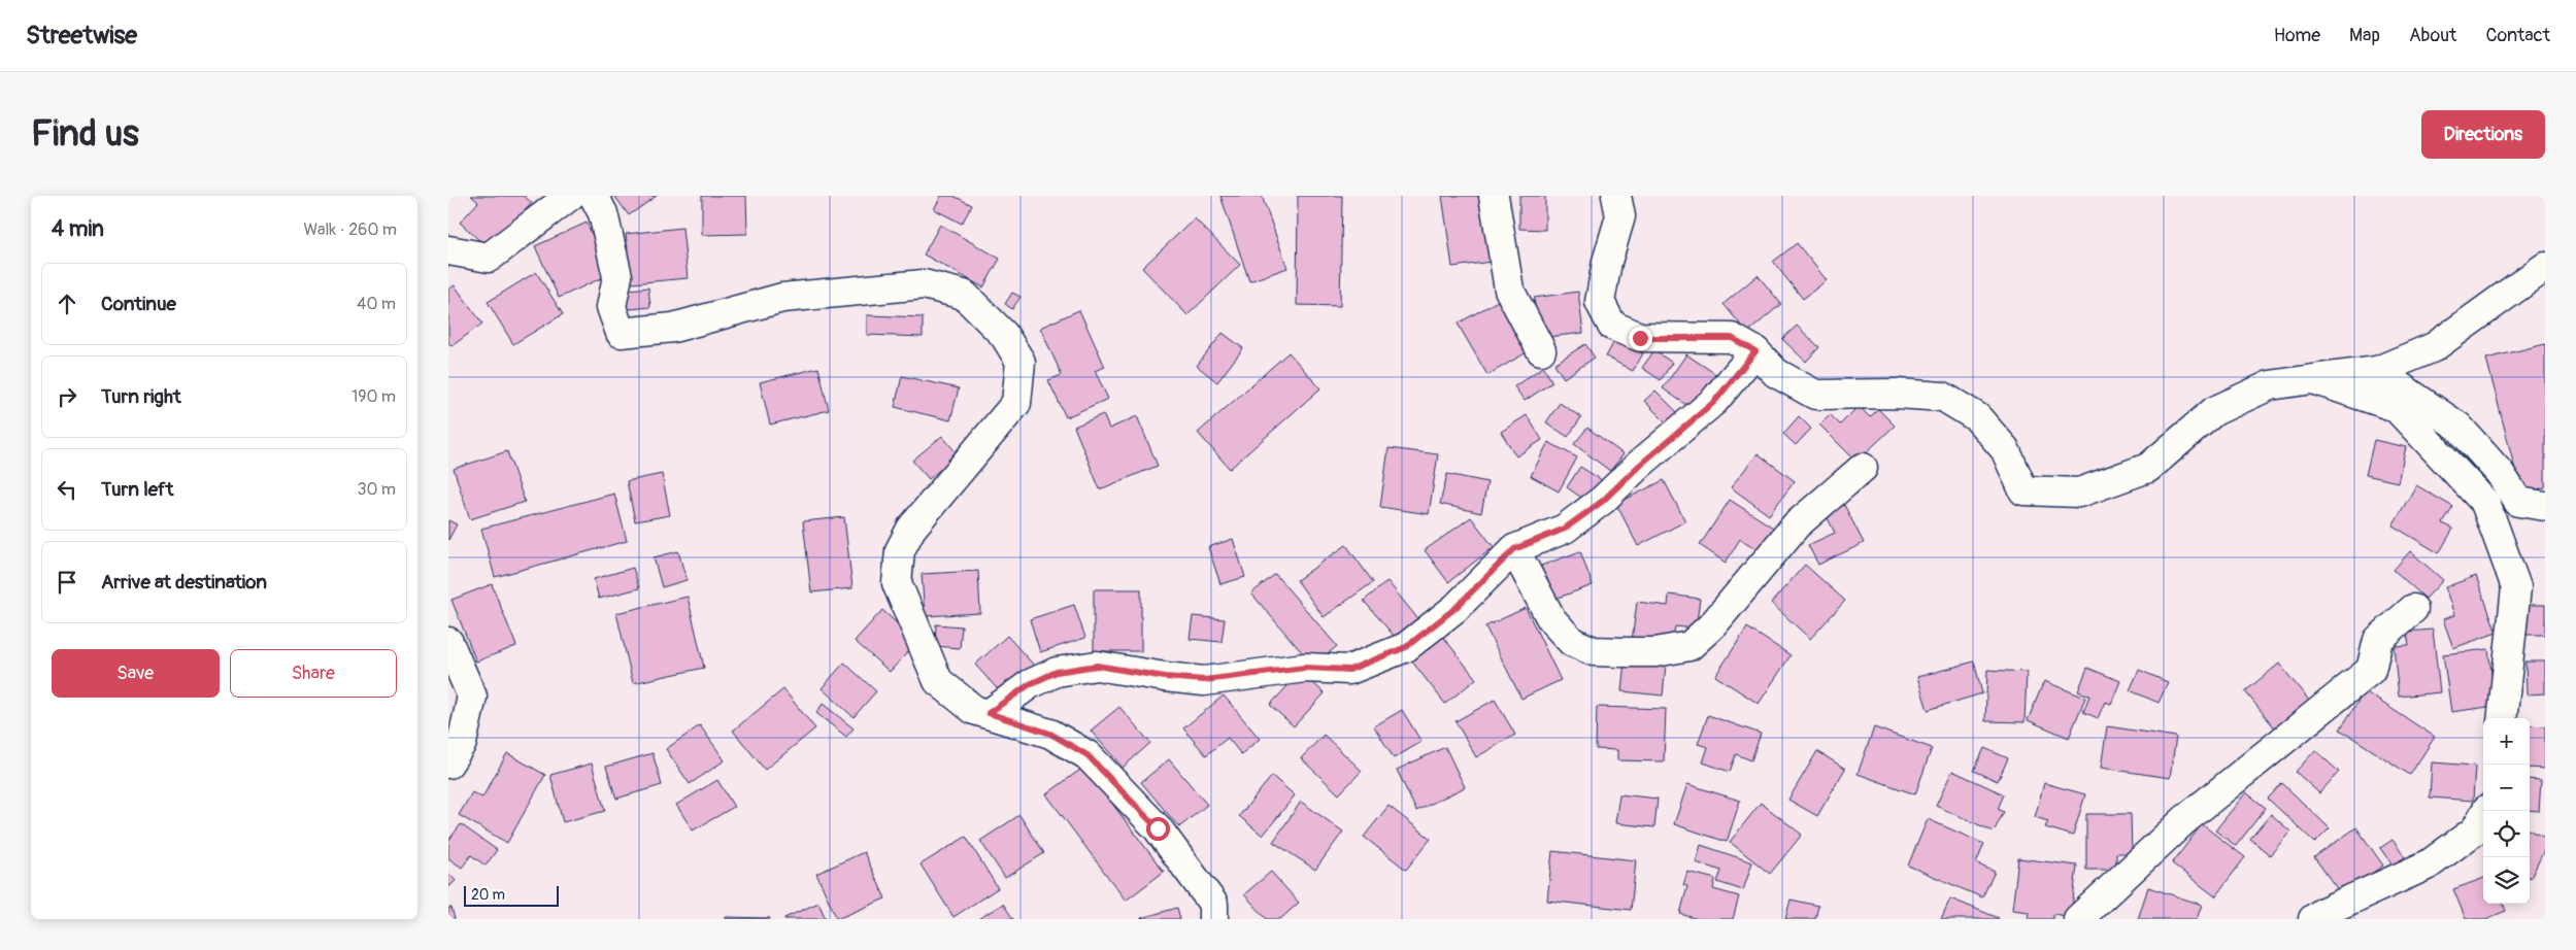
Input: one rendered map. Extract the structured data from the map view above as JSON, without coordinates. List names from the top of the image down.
{
  "scale_bar": "20 m",
  "page": {
    "header": "Streetwise",
    "nav": [
      "Home",
      "Map",
      "About",
      "Contact"
    ],
    "buttons": [
      "Directions",
      ["Save", "Share"]
    ],
    "title": "Find us",
    "heading": ["4 min", "Walk · 260 m"],
    "list": [
      ["Continue", "40 m"],
      ["Turn right", "190 m"],
      ["Turn left", "30 m"],
      "Arrive at destination"
    ],
    "map_buttons": ["+", "−"],
    "scale": "20 m"
  }
}
